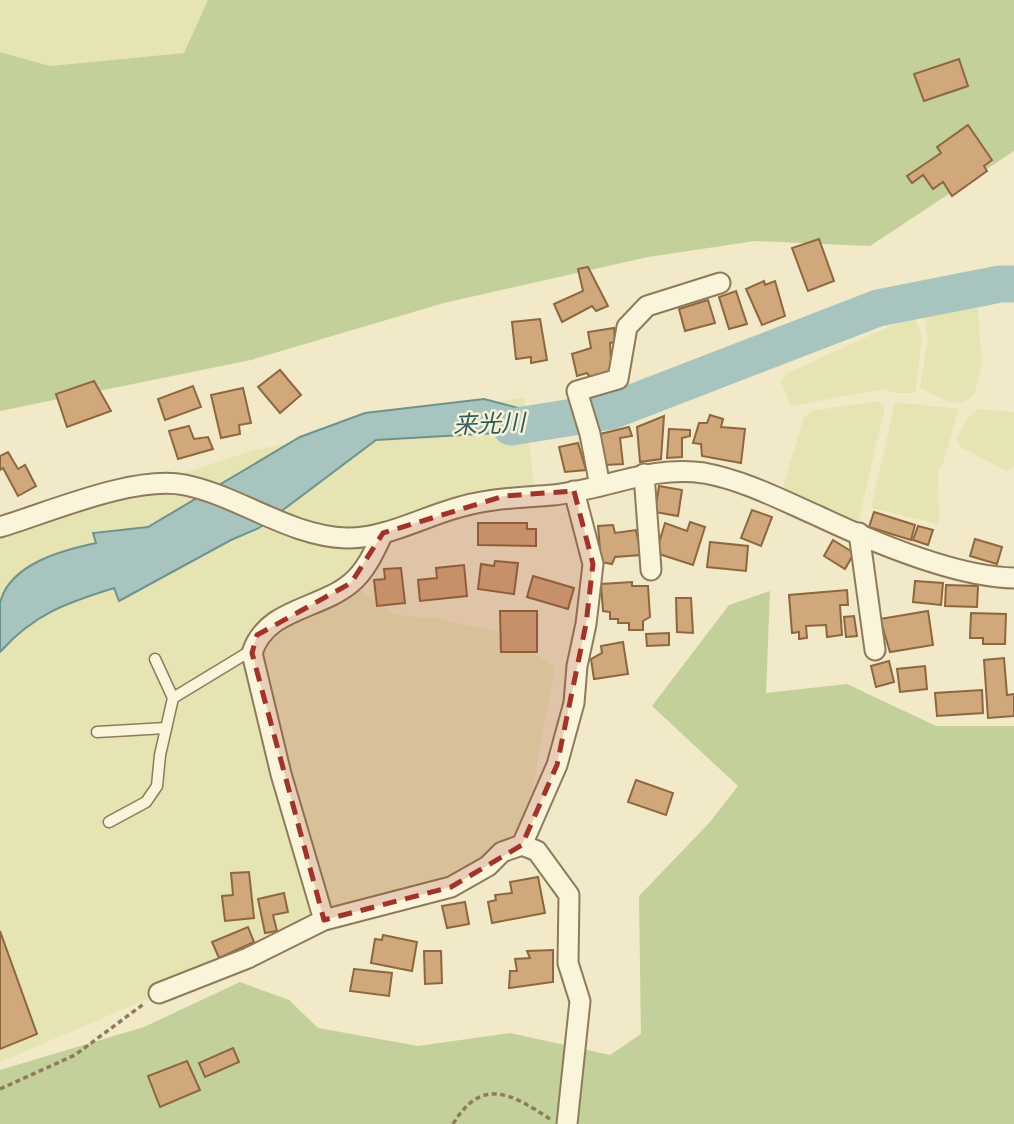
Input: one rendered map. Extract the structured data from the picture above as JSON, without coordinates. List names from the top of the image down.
{
  "water": ["来光川"]
}
